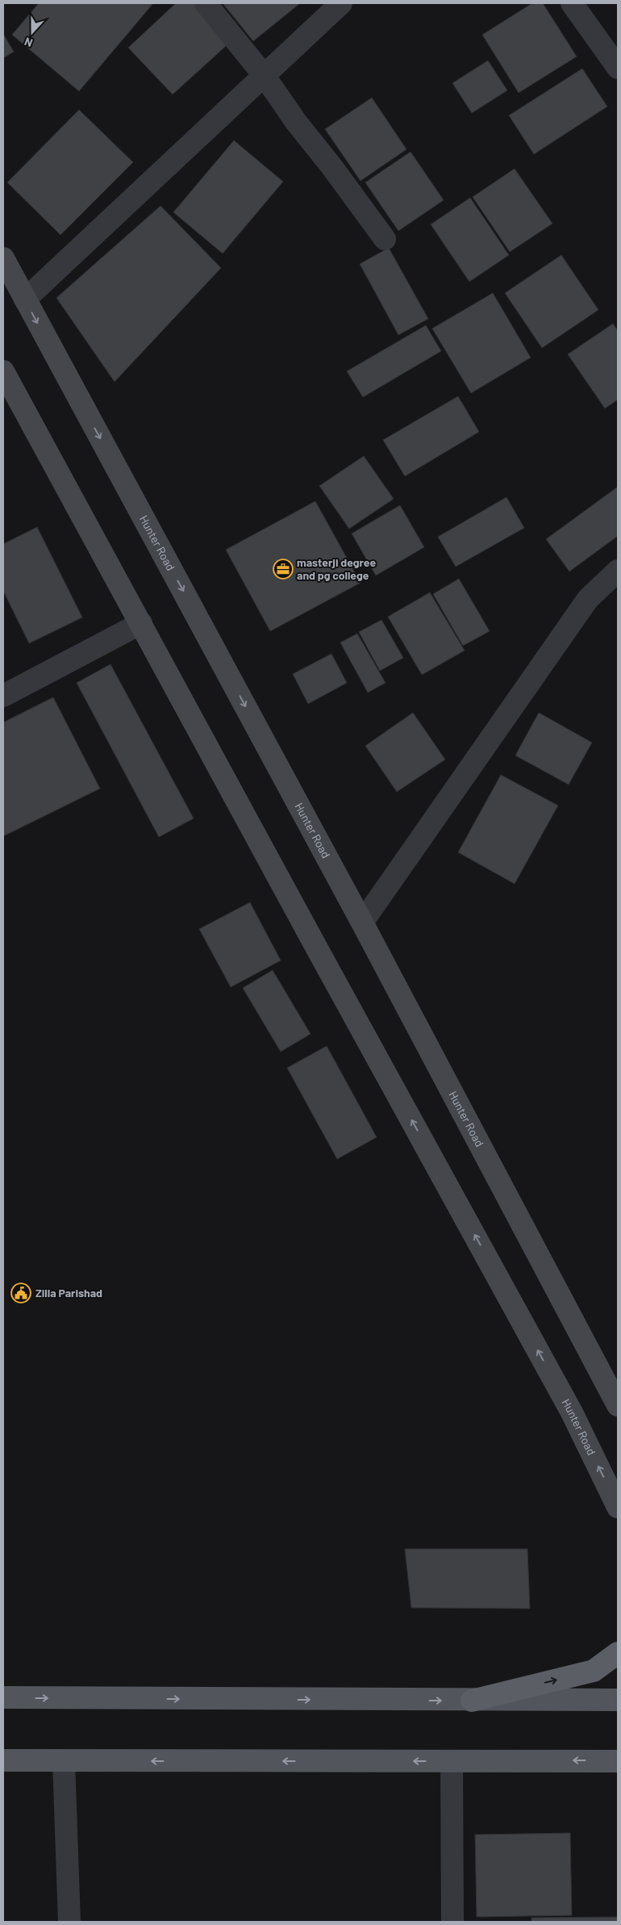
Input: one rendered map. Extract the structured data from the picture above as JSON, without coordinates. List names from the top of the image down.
{
  "streets": {
    "main road": ["Hunter Road"]
  },
  "places": {
    "office": ["masterji degree and pg college"],
    "public building": ["Zilla Parishad"]
  },
  "north": "bottom"
}
